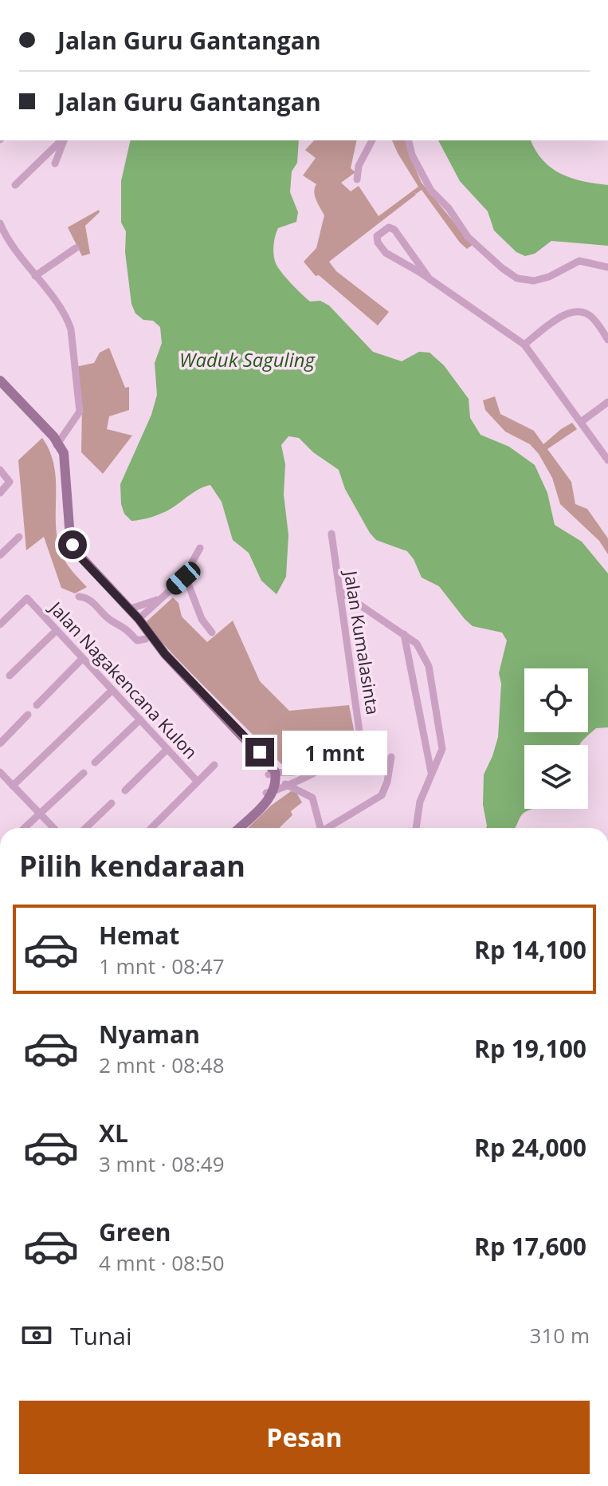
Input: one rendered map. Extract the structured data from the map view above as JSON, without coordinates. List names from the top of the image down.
{
  "streets": {
    "street": ["Jalan Kumalasinta", "Jalan Nagakencana Kulon"]
  },
  "water": ["Waduk Saguling"],
  "page": {
    "banner": ["Jalan Guru Gantangan", "Jalan Guru Gantangan"],
    "bubble": "1 mnt",
    "heading": "Pilih kendaraan",
    "list": [
      {
        "name": "Hemat",
        "note": "1 mnt · 08:47",
        "value": "Rp 14,100"
      },
      {
        "name": "Nyaman",
        "note": "2 mnt · 08:48",
        "value": "Rp 19,100"
      },
      {
        "name": "XL",
        "note": "3 mnt · 08:49",
        "value": "Rp 24,000"
      },
      {
        "name": "Green",
        "note": "4 mnt · 08:50",
        "value": "Rp 17,600"
      }
    ],
    "pay": ["Tunai", "310 m"],
    "buttons": "Pesan"
  }
}
